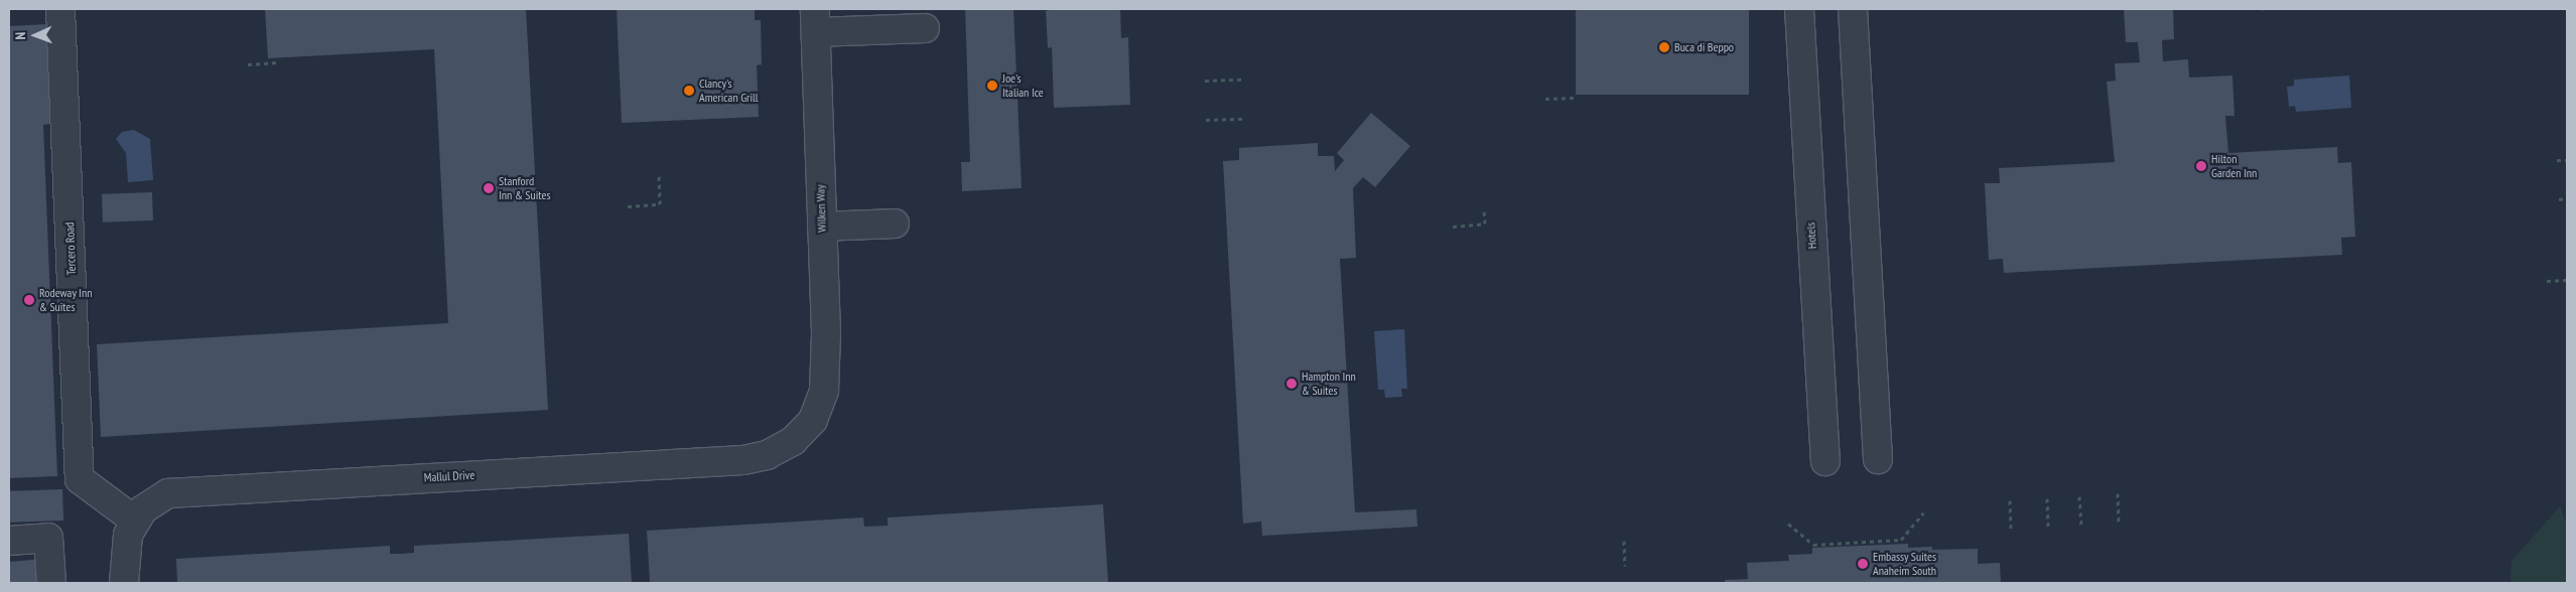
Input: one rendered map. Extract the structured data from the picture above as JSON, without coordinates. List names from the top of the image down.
{
  "streets": {
    "street": [
      "Wilken Way",
      "Hotels",
      "Tercero Road",
      "Mallul Drive"
    ]
  },
  "crossings": [
    ["Wilken Way", "Mallul Drive"],
    ["Tercero Road", "Mallul Drive"]
  ],
  "places": [
    "Buca di Beppo",
    "Joe's Italian Ice",
    "Clancy's American Grill",
    "Hilton Garden Inn",
    "Stanford Inn & Suites",
    "Rodeway Inn & Suites",
    "Hampton Inn & Suites",
    "Embassy Suites Anaheim South"
  ],
  "north": "left"
}
